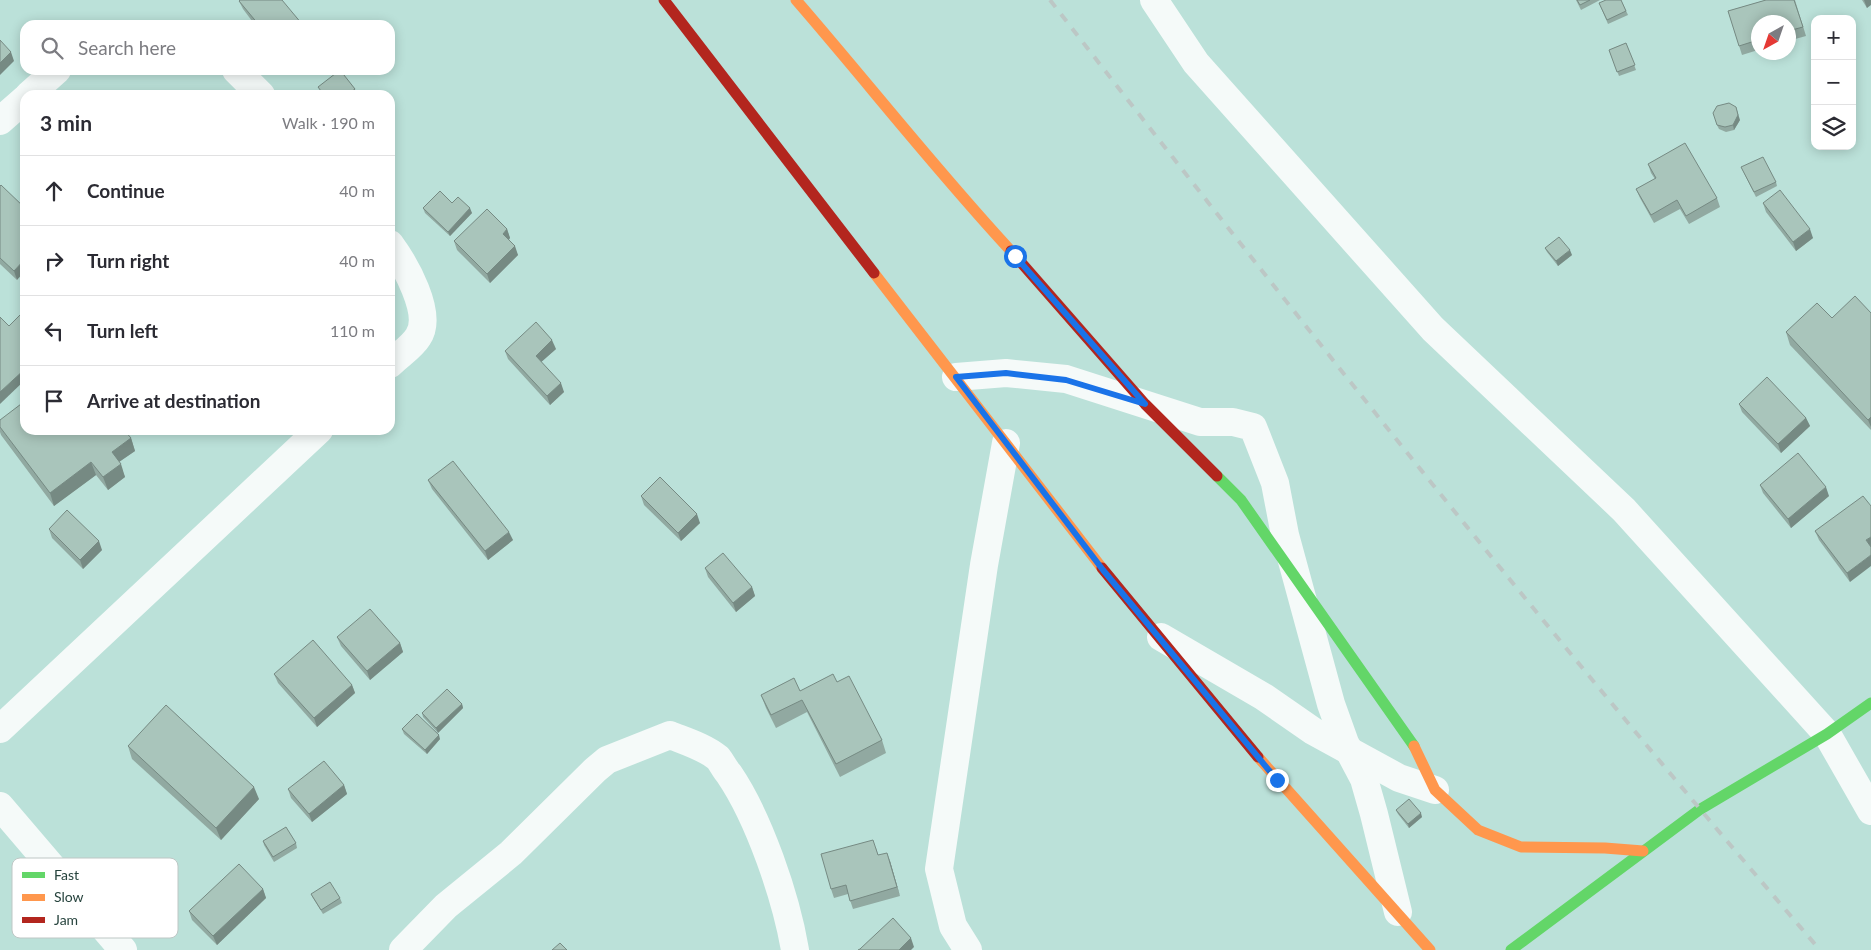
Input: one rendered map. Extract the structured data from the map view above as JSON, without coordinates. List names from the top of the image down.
{
  "legend": ["Fast", "Slow", "Jam"],
  "north": "bottom left",
  "page": {
    "map_buttons": ["+", "−"],
    "search": "Search here",
    "heading": ["3 min", "Walk · 190 m"],
    "list": [
      ["Continue", "40 m"],
      ["Turn right", "40 m"],
      ["Turn left", "110 m"],
      "Arrive at destination"
    ]
  }
}
